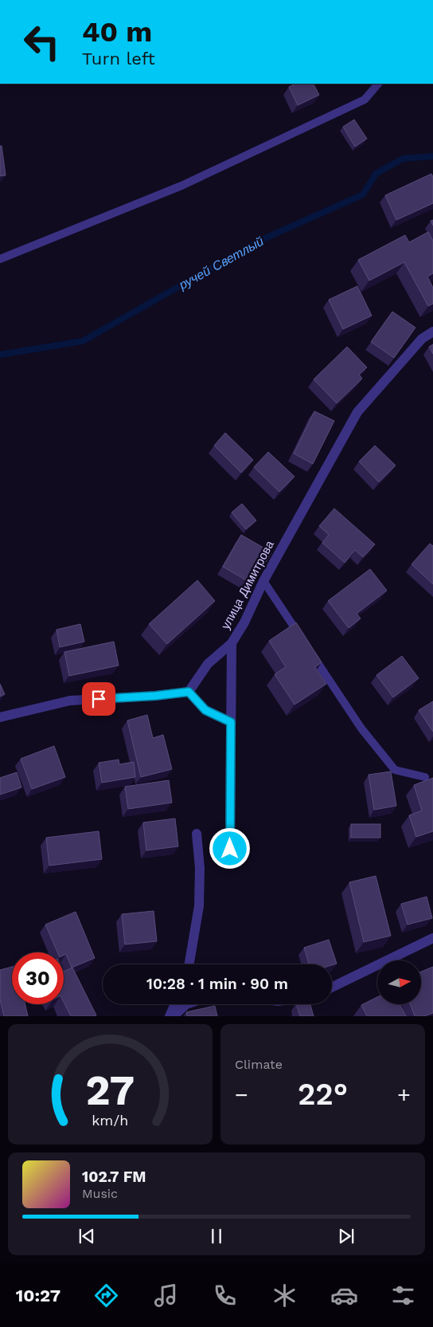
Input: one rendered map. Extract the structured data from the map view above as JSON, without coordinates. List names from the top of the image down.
{
  "streets": {
    "street": ["улица Димитрова"]
  },
  "water": ["ручей Светлый"],
  "north": "right",
  "page": {
    "turn": ["40 m", "Turn left"],
    "limit": "30",
    "trip": "10:28 · 1 min · 90 m",
    "tile": "Climate",
    "heat": ["−", "22°", "+"],
    "song": ["102.7 FM", "Music"],
    "tabs": "10:27",
    "gauge": ["27", "km/h"]
  }
}
